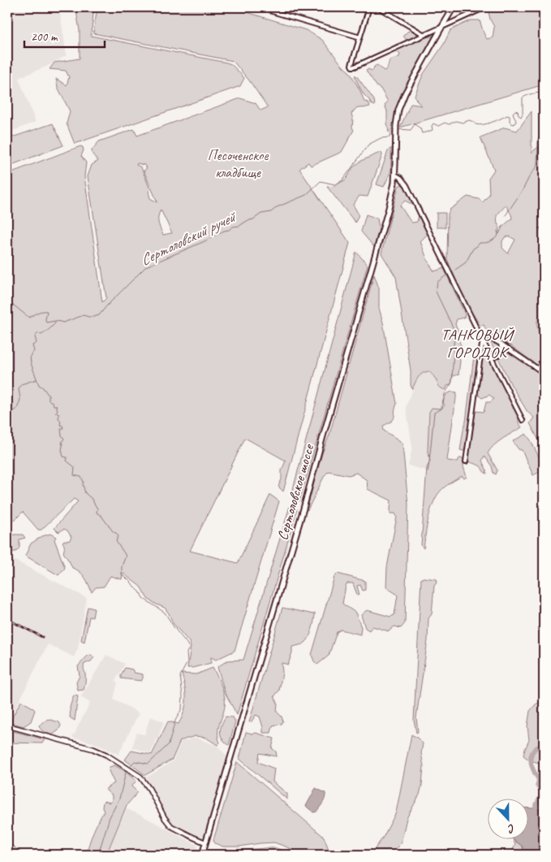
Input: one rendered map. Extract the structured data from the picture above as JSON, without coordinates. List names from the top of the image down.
{
  "streets": {
    "main road": ["Сертоловское шоссе"]
  },
  "districts": ["ТАНКОВЫЙ ГОРОДОК"],
  "water": ["Сертоловский ручей"],
  "parks": ["Песоченское кладбище"],
  "scale_bar": "200 m",
  "north": "bottom"
}
